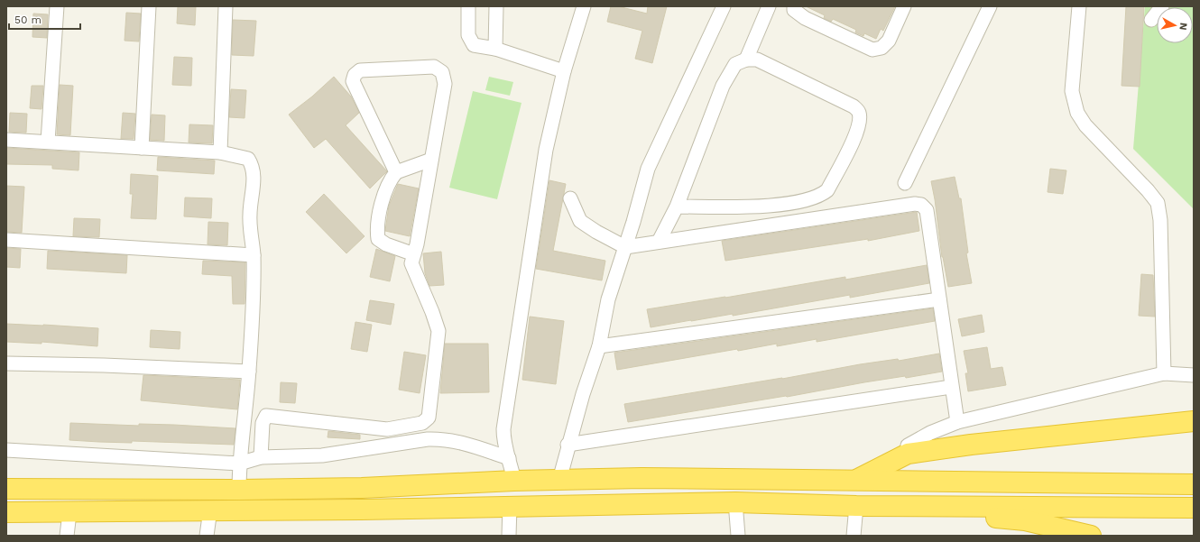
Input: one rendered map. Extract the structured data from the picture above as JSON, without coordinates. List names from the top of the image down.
{
  "scale_bar": "50 m",
  "north": "right"
}
